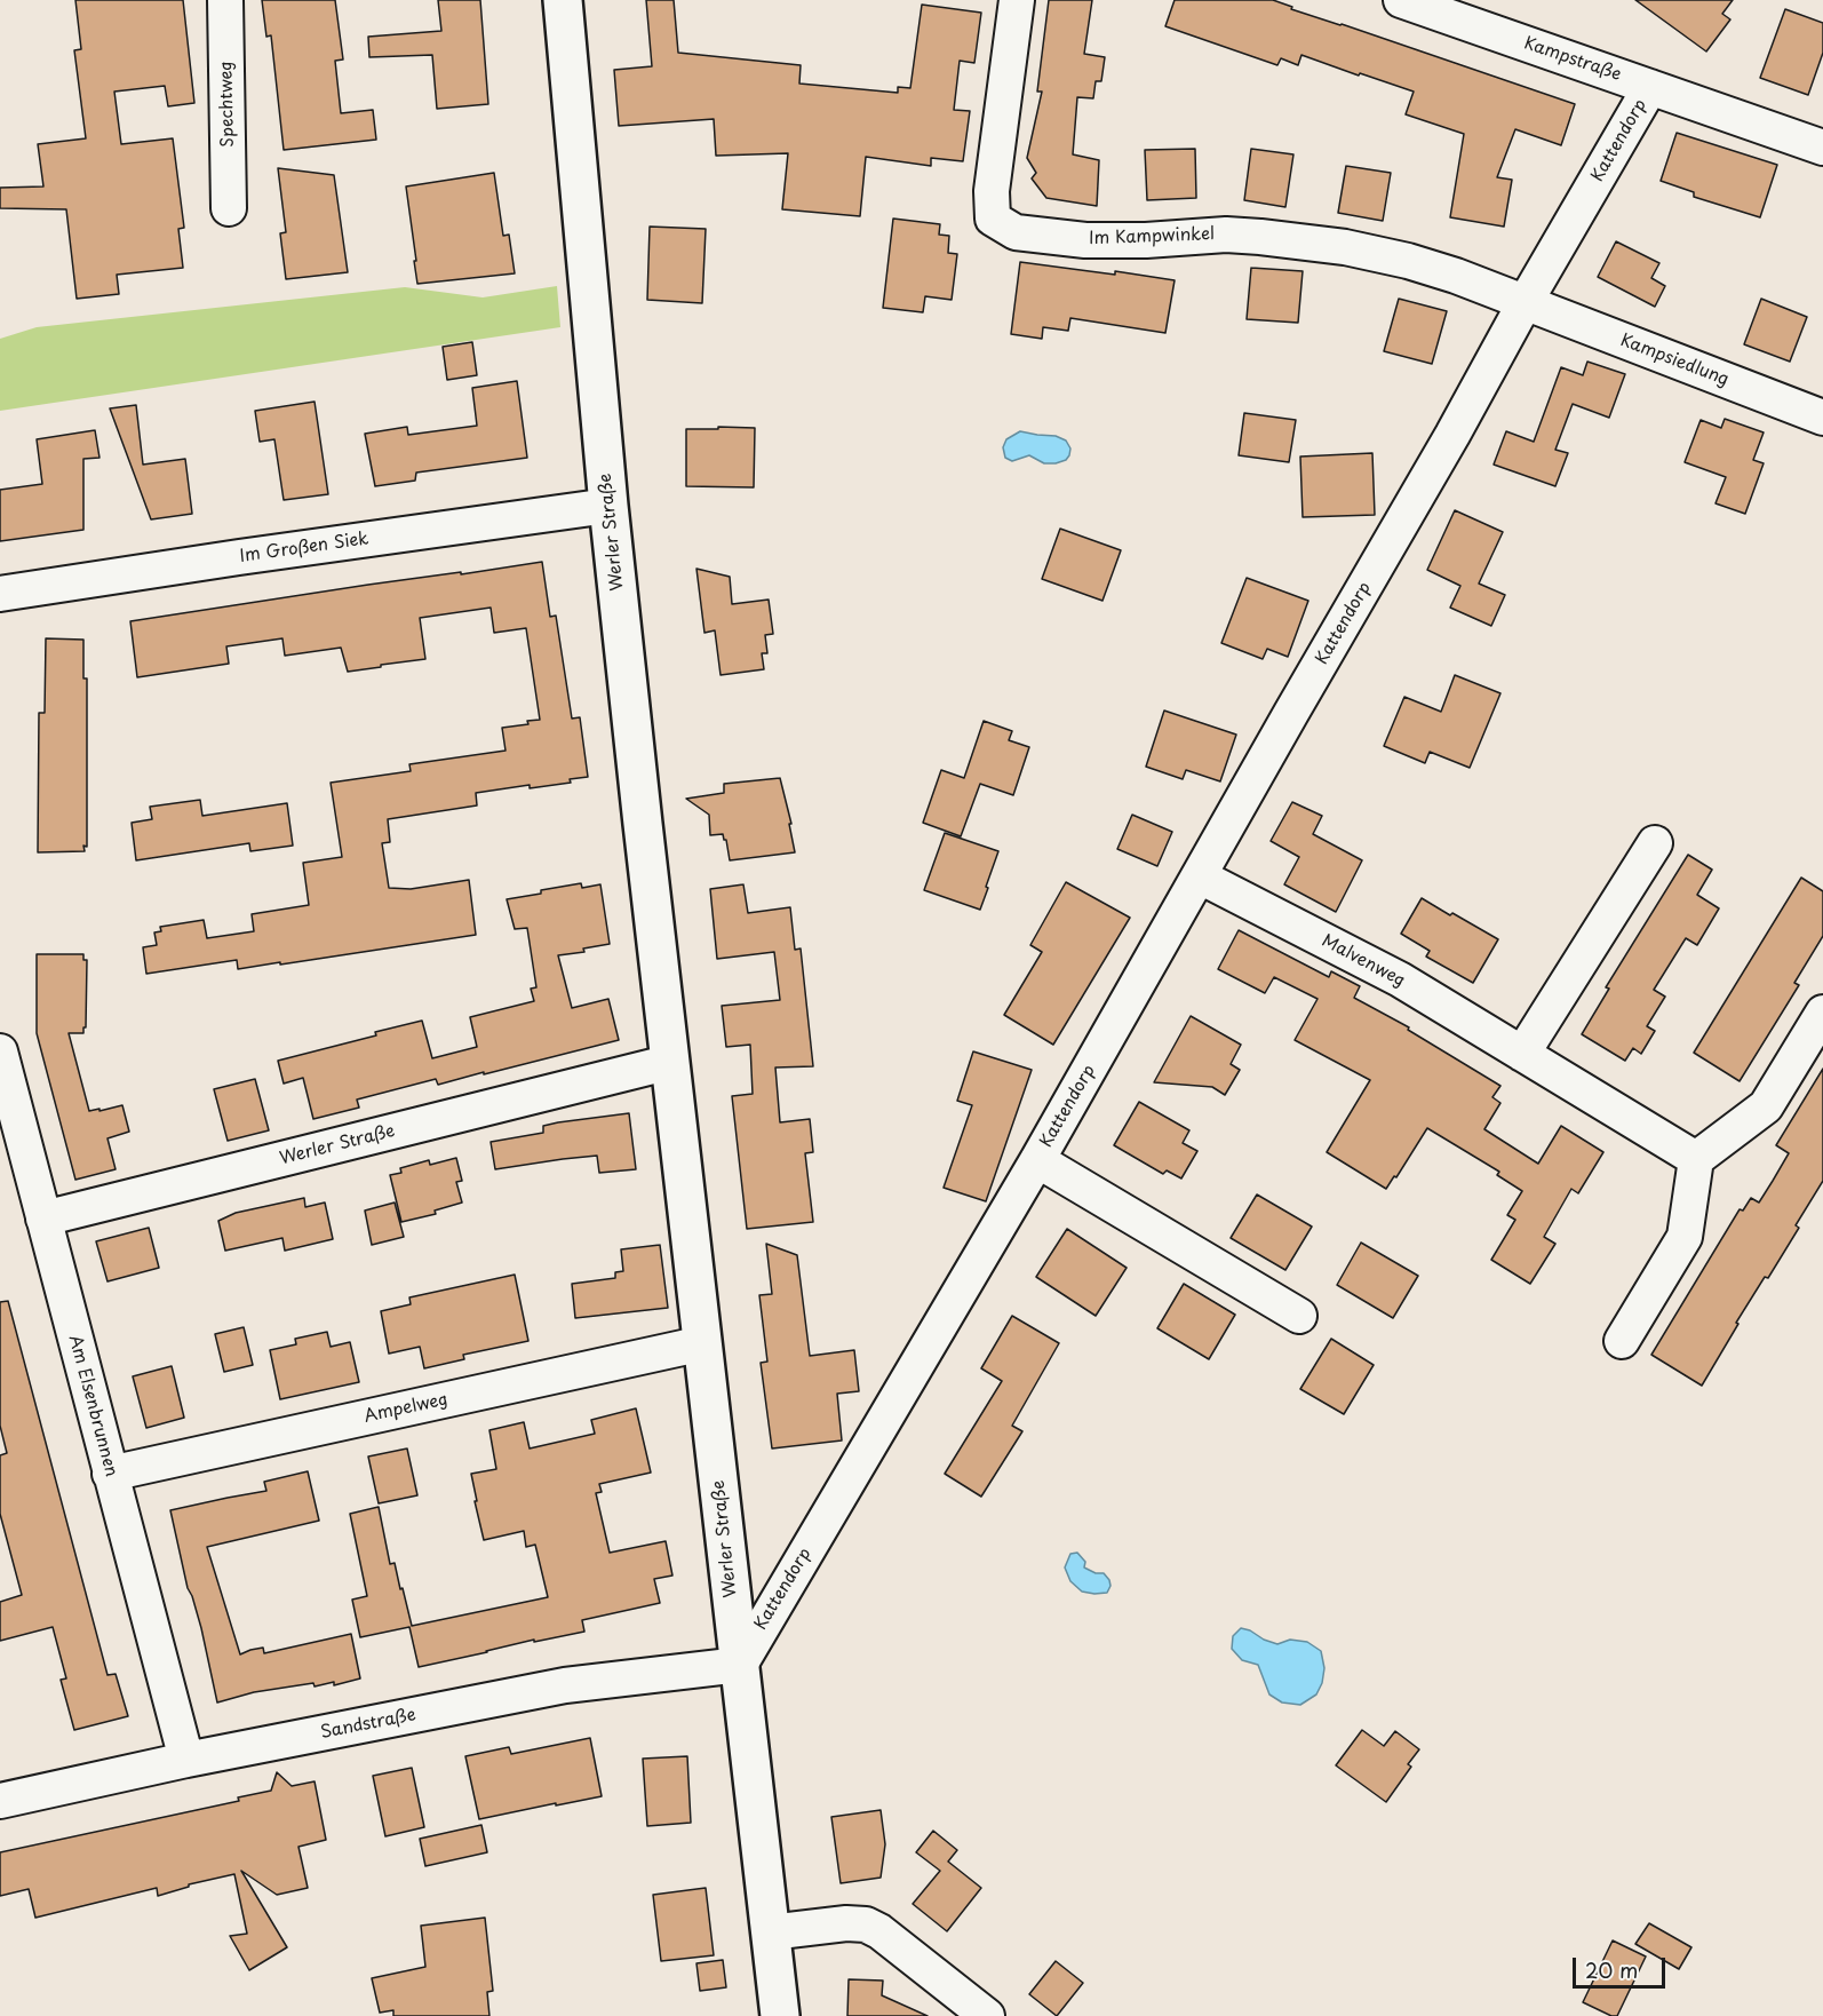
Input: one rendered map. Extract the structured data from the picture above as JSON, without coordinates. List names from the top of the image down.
{
  "streets": {
    "main road": ["Werler Straße"],
    "street": [
      "Kampstraße",
      "Spechtweg",
      "Kattendorp",
      "Im Kampwinkel",
      "Kampsiedlung",
      "Im Großen Siek",
      "Malvenweg",
      "Am Elsenbrunnen",
      "Ampelweg",
      "Sandstraße"
    ]
  },
  "crossings": [
    ["Kampstraße", "Kattendorp"],
    ["Kattendorp", "Im Kampwinkel"],
    ["Kattendorp", "Kampsiedlung"],
    ["Kattendorp", "Werler Straße"],
    ["Kattendorp", "Malvenweg"],
    ["Kattendorp", "Sandstraße"],
    ["Im Kampwinkel", "Kampsiedlung"],
    ["Werler Straße", "Im Großen Siek"],
    ["Werler Straße", "Am Elsenbrunnen"],
    ["Werler Straße", "Ampelweg"],
    ["Werler Straße", "Sandstraße"],
    ["Am Elsenbrunnen", "Ampelweg"],
    ["Am Elsenbrunnen", "Sandstraße"]
  ],
  "scale_bar": "20 m"
}
